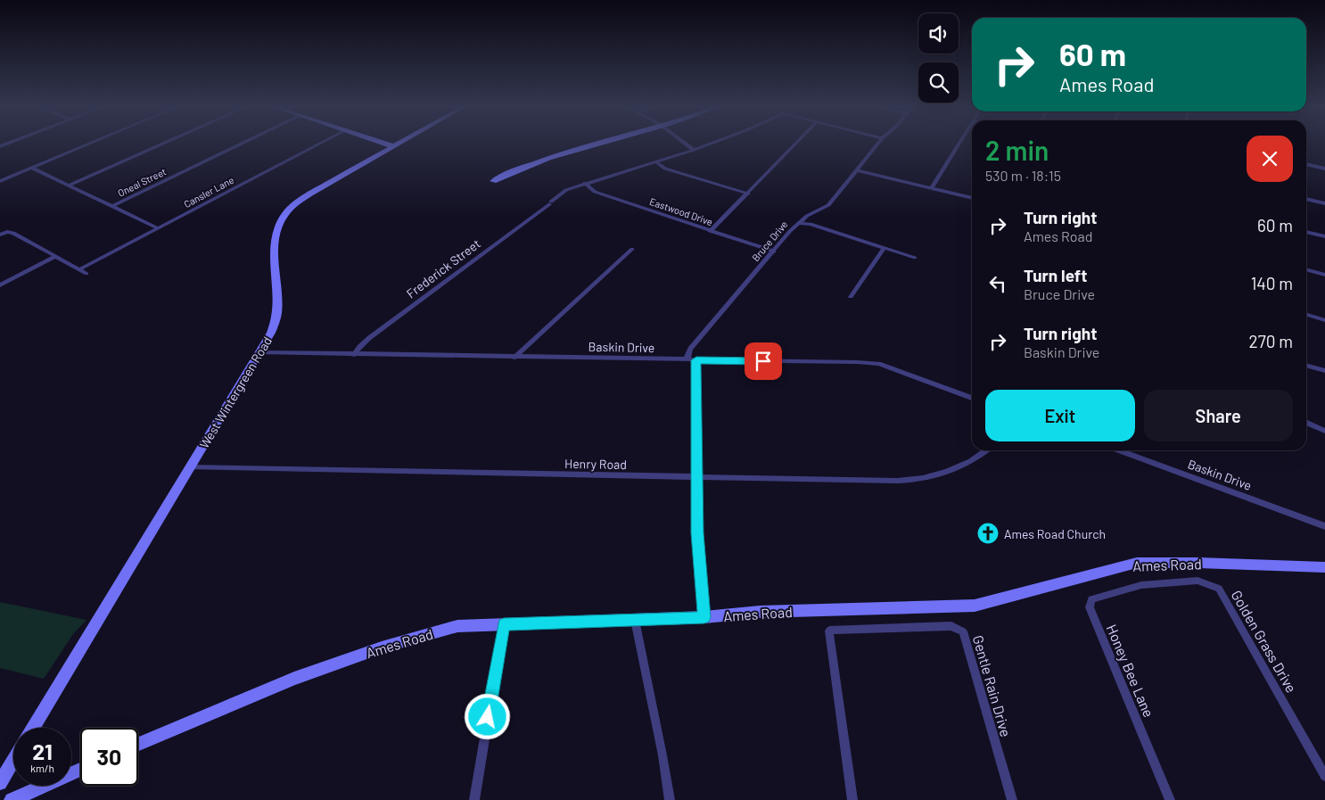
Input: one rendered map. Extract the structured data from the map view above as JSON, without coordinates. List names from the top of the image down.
{
  "streets": {
    "street": [
      "Oneal Street",
      "Cansler Lane",
      "Eastwood Drive",
      "Bruce Drive",
      "Frederick Street",
      "Baskin Drive",
      "West Wintergreen Road",
      "Henry Road",
      "Ames Road",
      "Golden Grass Drive",
      "Honey Bee Lane",
      "Gentle Rain Drive"
    ]
  },
  "crossings": [
    ["Eastwood Drive", "Bruce Drive"],
    ["Eastwood Drive", "Frederick Street"],
    ["Bruce Drive", "Baskin Drive"],
    ["Frederick Street", "Baskin Drive"],
    ["Baskin Drive", "West Wintergreen Road"],
    ["West Wintergreen Road", "Henry Road"],
    ["Golden Grass Drive", "Honey Bee Lane"]
  ],
  "places": {
    "church": ["Ames Road Church"]
  },
  "page": {
    "turn": ["60 m", "Ames Road"],
    "heading": ["2 min", "530 m · 18:15"],
    "list": [
      {
        "name": "Turn right",
        "note": "Ames Road",
        "value": "60 m"
      },
      {
        "name": "Turn left",
        "note": "Bruce Drive",
        "value": "140 m"
      },
      {
        "name": "Turn right",
        "note": "Baskin Drive",
        "value": "270 m"
      }
    ],
    "buttons": ["Exit", "Share"],
    "speed": "21 km/h",
    "limit": "30"
  }
}
